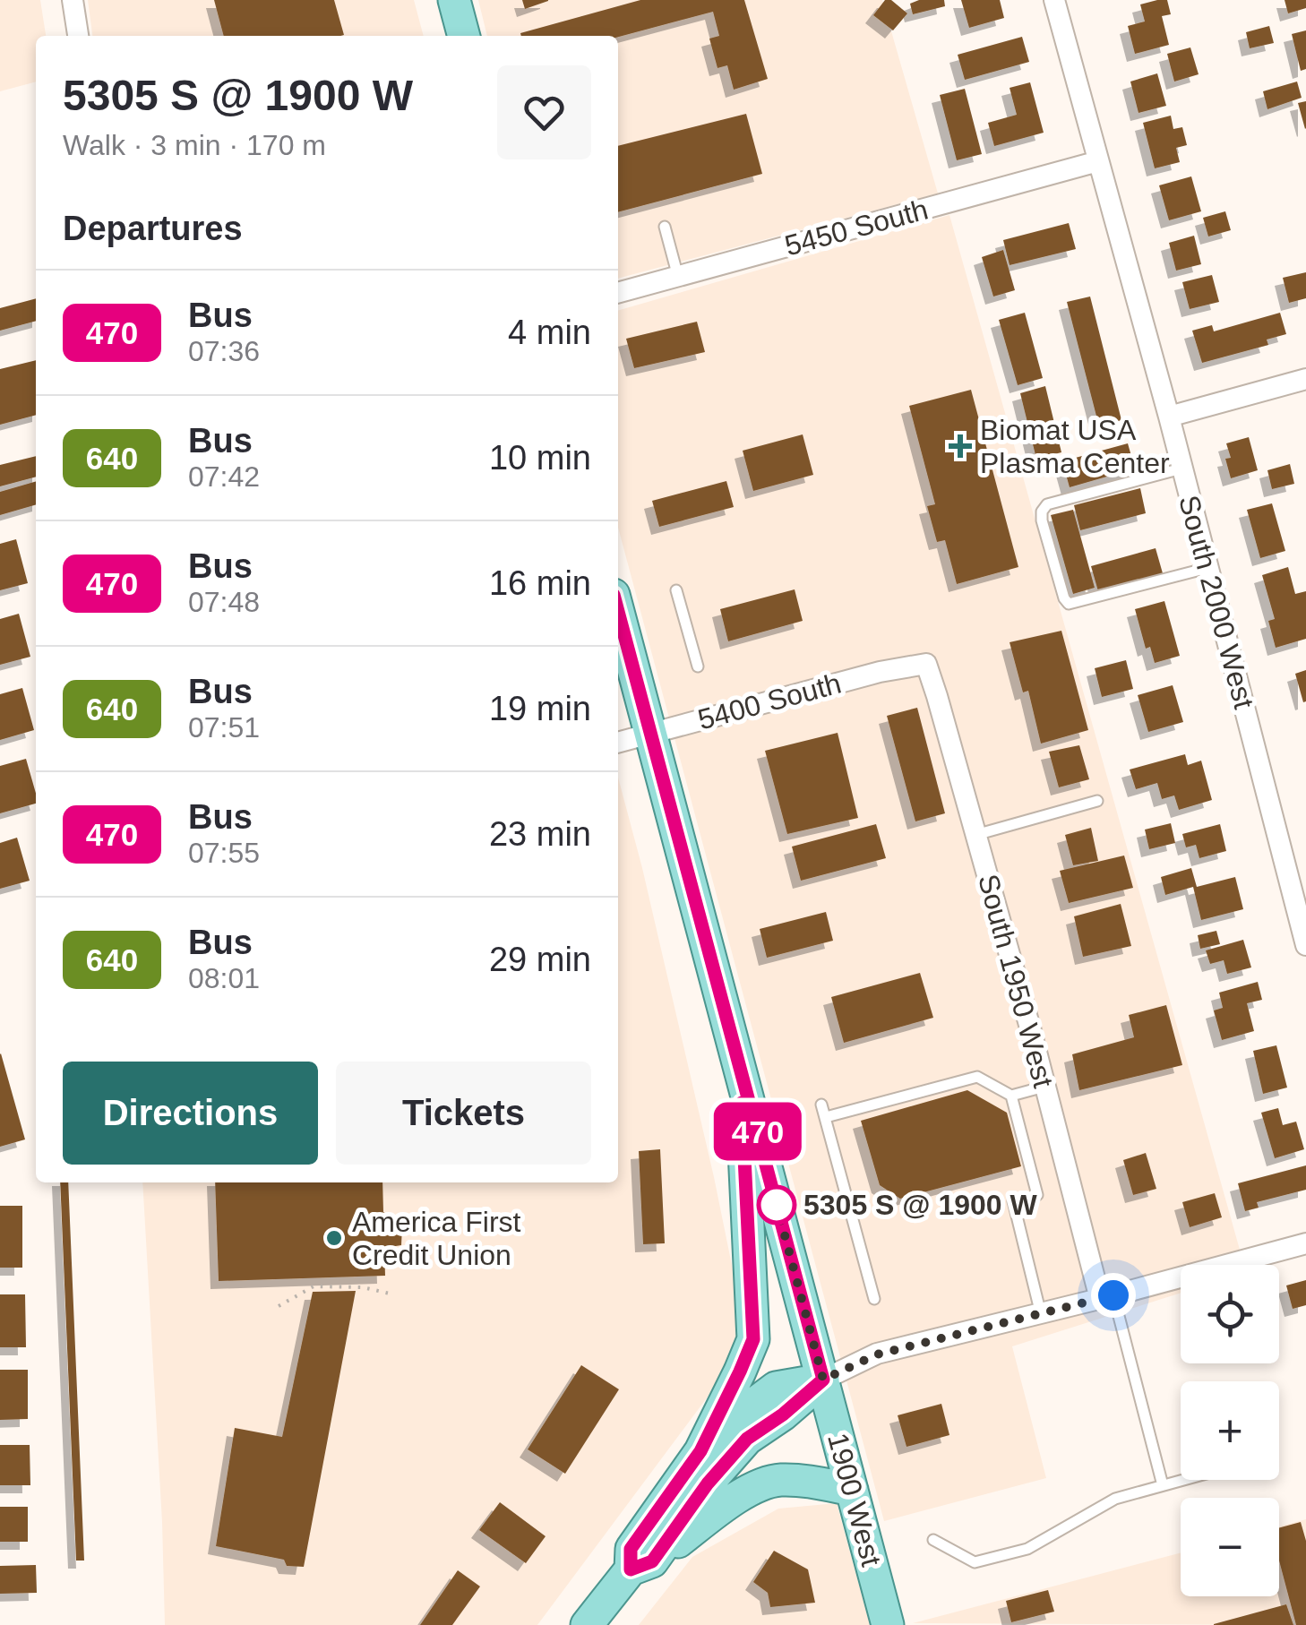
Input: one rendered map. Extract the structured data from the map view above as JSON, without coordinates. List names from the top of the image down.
{
  "streets": {
    "main road": ["1900 West"],
    "street": [
      "5450 South",
      "South 2000 West",
      "5400 South",
      "South 1950 West"
    ]
  },
  "crossings": [
    ["5450 South", "South 2000 West"],
    ["5400 South", "South 1950 West"],
    ["5400 South", "1900 West"]
  ],
  "places": {
    "health": ["Biomat USA Plasma Center"],
    "other": ["5305 S @ 1900 W", "America First Credit Union"]
  },
  "lines": ["bus line 470"],
  "page": {
    "on_map": "470",
    "heading": [
      ["5305 S @ 1900 W", "Walk · 3 min · 170 m"],
      "Departures"
    ],
    "list": [
      {
        "mark": "470",
        "name": "Bus",
        "note": "07:36",
        "value": "4 min"
      },
      {
        "mark": "640",
        "name": "Bus",
        "note": "07:42",
        "value": "10 min"
      },
      {
        "mark": "470",
        "name": "Bus",
        "note": "07:48",
        "value": "16 min"
      },
      {
        "mark": "640",
        "name": "Bus",
        "note": "07:51",
        "value": "19 min"
      },
      {
        "mark": "470",
        "name": "Bus",
        "note": "07:55",
        "value": "23 min"
      },
      {
        "mark": "640",
        "name": "Bus",
        "note": "08:01",
        "value": "29 min"
      }
    ],
    "buttons": ["Directions", "Tickets"],
    "map_buttons": ["+", "−"]
  }
}
